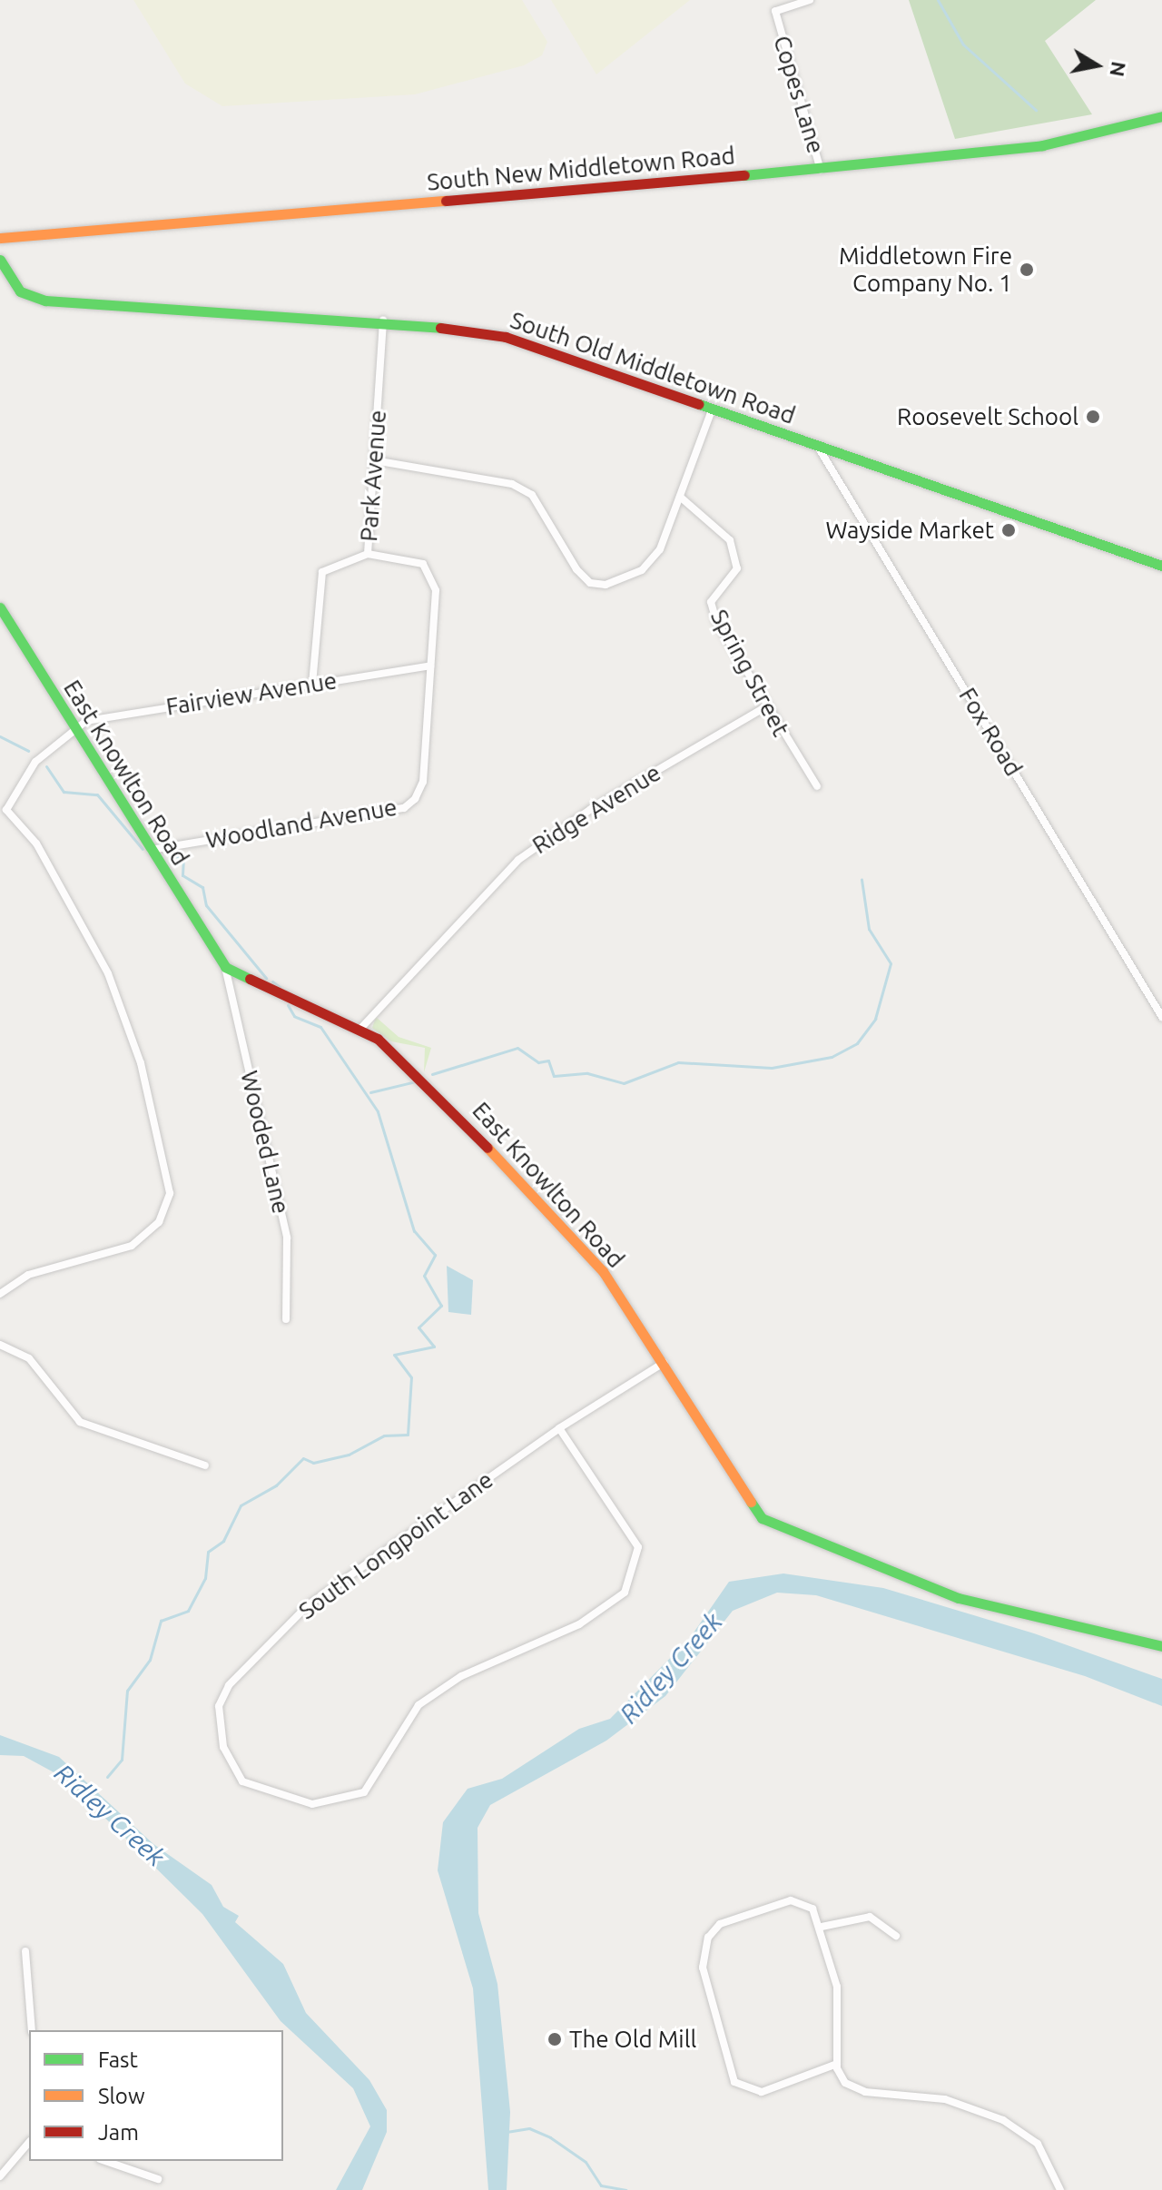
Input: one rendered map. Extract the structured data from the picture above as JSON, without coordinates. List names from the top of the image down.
{
  "streets": {
    "main road": ["South New Middletown Road", "South Old Middletown Road", "East Knowlton Road"],
    "street": [
      "Copes Lane",
      "Park Avenue",
      "Spring Street",
      "Fairview Avenue",
      "Fox Road",
      "Ridge Avenue",
      "Woodland Avenue",
      "Wooded Lane",
      "South Longpoint Lane"
    ]
  },
  "crossings": [
    ["Copes Lane", "South New Middletown Road"],
    ["South Old Middletown Road", "Park Avenue"],
    ["South Old Middletown Road", "Fox Road"],
    ["Park Avenue", "Fairview Avenue"],
    ["Park Avenue", "Woodland Avenue"],
    ["Spring Street", "Ridge Avenue"],
    ["Fairview Avenue", "East Knowlton Road"],
    ["Fairview Avenue", "Woodland Avenue"],
    ["East Knowlton Road", "Ridge Avenue"],
    ["East Knowlton Road", "Woodland Avenue"],
    ["East Knowlton Road", "Wooded Lane"],
    ["East Knowlton Road", "South Longpoint Lane"]
  ],
  "water": ["Ridley Creek"],
  "places": [
    "Middletown Fire Company No. 1",
    "Roosevelt School",
    "Wayside Market",
    "The Old Mill"
  ],
  "legend": ["Fast", "Slow", "Jam"],
  "north": "right"
}
